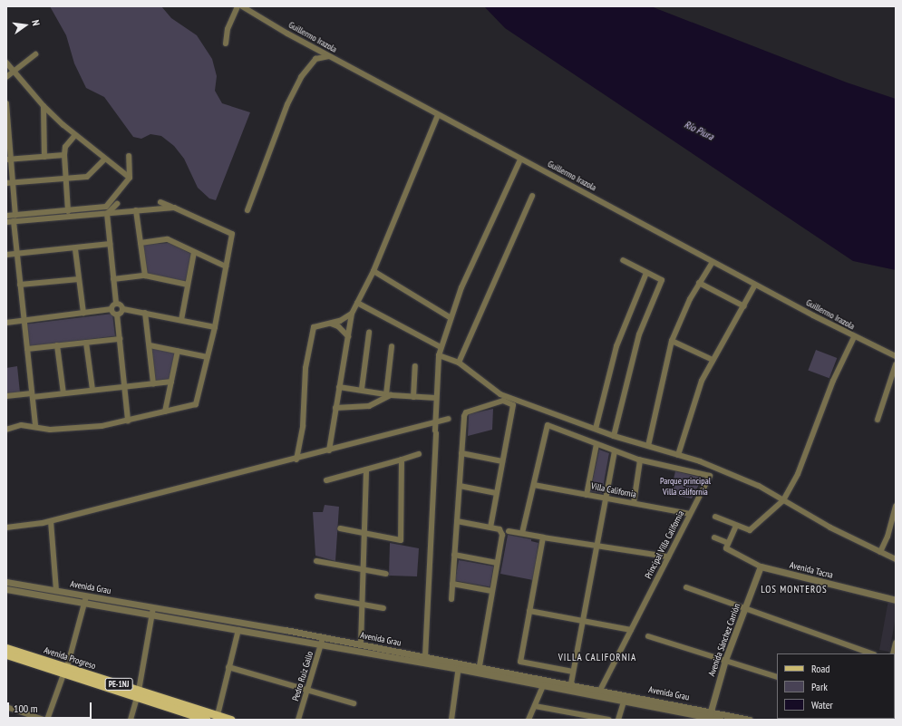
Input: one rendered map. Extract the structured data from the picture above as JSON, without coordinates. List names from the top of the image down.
{
  "streets": {
    "main road": ["Avenida Progreso", "PE-1NJ"],
    "street": [
      "Guillermo Irazola",
      "Villa California",
      "Principal Villa California",
      "Avenida Tacna",
      "Avenida Grau",
      "Avenida Sánchez Carrión",
      "Pedro Ruiz Gallo"
    ]
  },
  "crossings": [
    ["Villa California", "Principal Villa California"],
    ["Principal Villa California", "Avenida Grau"],
    ["Avenida Tacna", "Avenida Sánchez Carrión"],
    ["Avenida Grau", "Avenida Sánchez Carrión"],
    ["Avenida Grau", "Pedro Ruiz Gallo"]
  ],
  "districts": ["LOS MONTEROS", "VILLA CALIFORNIA"],
  "water": ["Río Piura"],
  "parks": ["Parque principal Villa california"],
  "legend": ["Road", "Park", "Water"],
  "scale_bar": "100 m",
  "north": "right"
}
